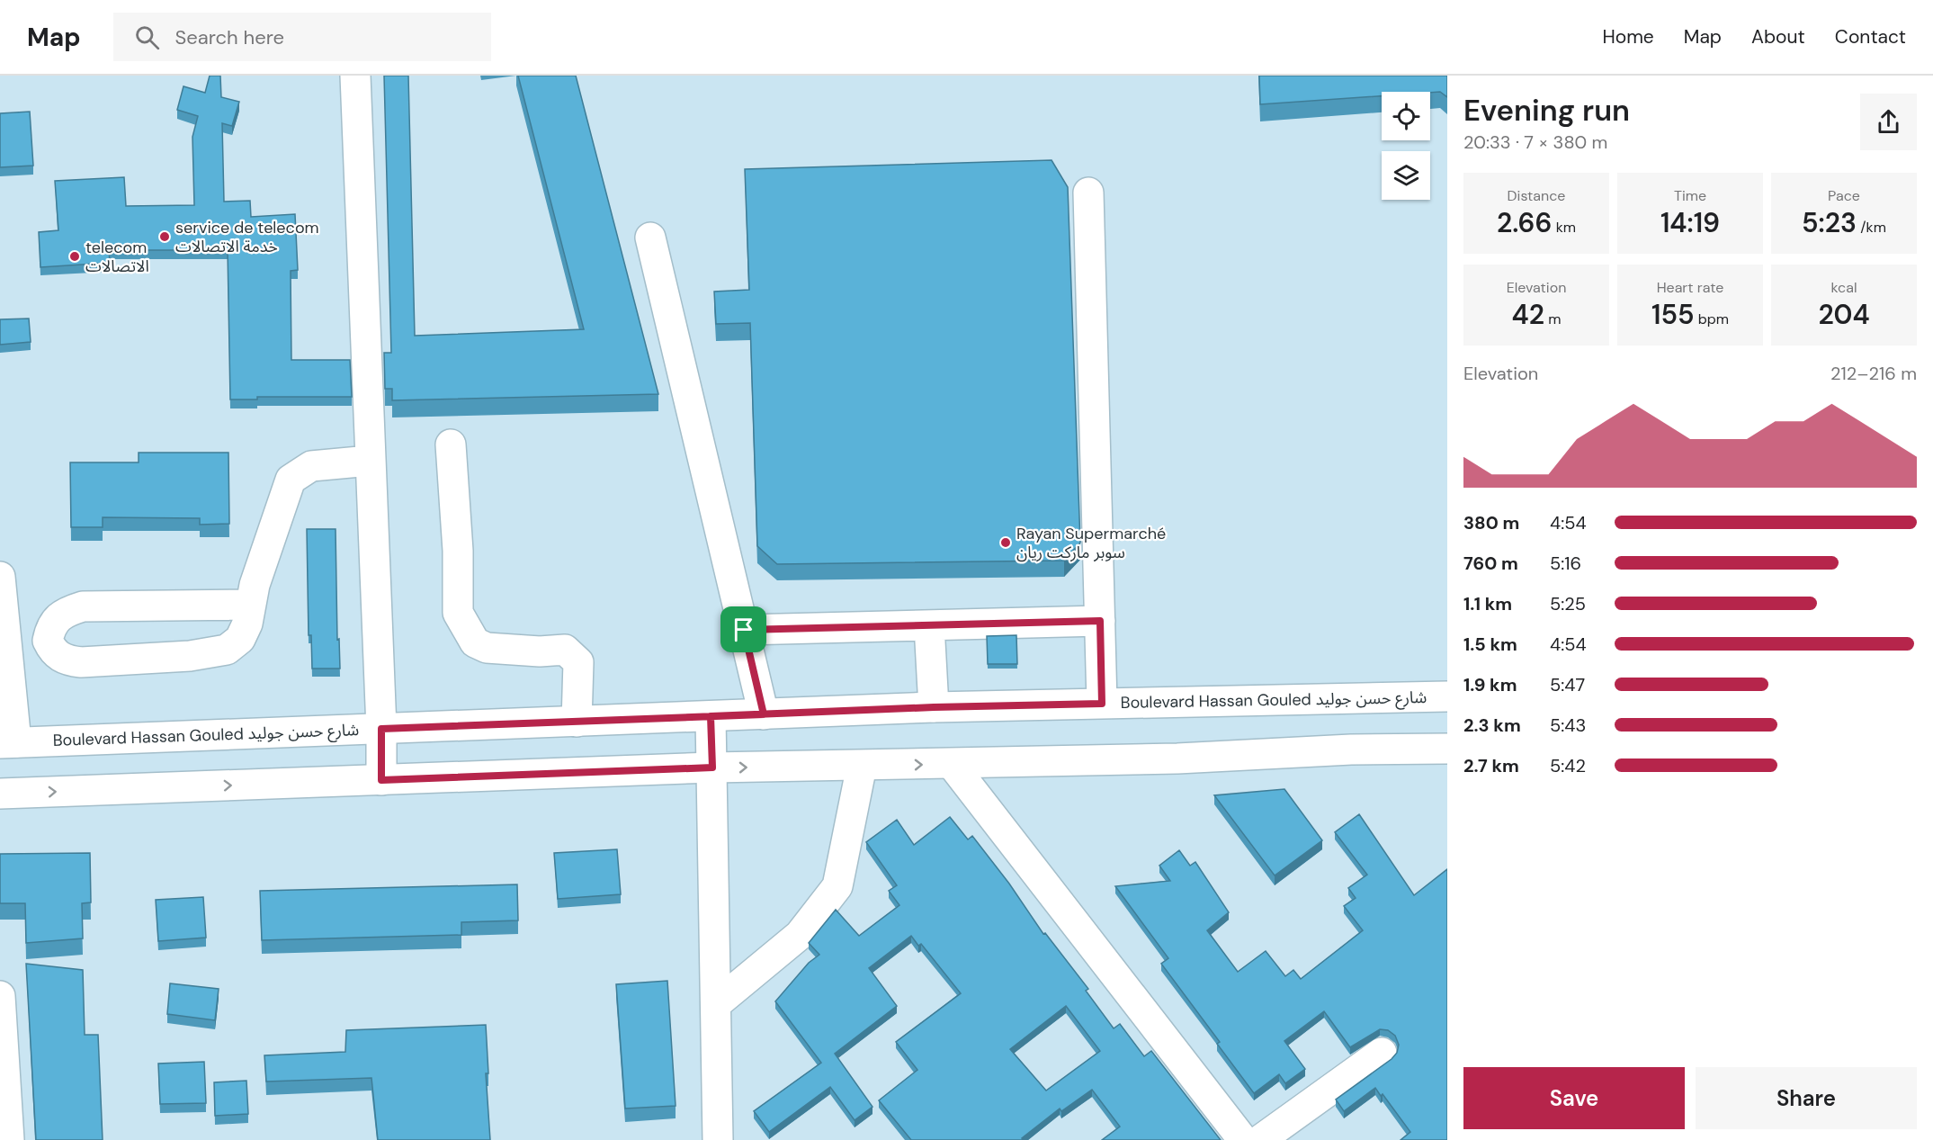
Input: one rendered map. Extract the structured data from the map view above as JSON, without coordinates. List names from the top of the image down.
{
  "streets": {
    "main road": ["Boulevard Hassan Gouled شارع حسن جوليد"]
  },
  "places": ["service de telecom خدمة الاتصالات", "telecom الاتصالات", "Rayan Supermarché سوبر ماركت ريان"],
  "page": {
    "header": "Map",
    "search": "Search here",
    "nav": [
      "Home",
      "Map",
      "About",
      "Contact"
    ],
    "heading": ["Evening run", "20:33 · 7 × 380 m"],
    "stats": [
      ["Distance", "2.66 km"],
      ["Time", "14:19"],
      ["Pace", "5:23 /km"],
      ["Elevation", "42 m"],
      ["Heart rate", "155 bpm"],
      ["kcal", "204"]
    ],
    "chart": ["Elevation", "212–216 m"],
    "list": [
      {
        "name": "380 m",
        "note": "4:54"
      },
      {
        "name": "760 m",
        "note": "5:16"
      },
      {
        "name": "1.1 km",
        "note": "5:25"
      },
      {
        "name": "1.5 km",
        "note": "4:54"
      },
      {
        "name": "1.9 km",
        "note": "5:47"
      },
      {
        "name": "2.3 km",
        "note": "5:43"
      },
      {
        "name": "2.7 km",
        "note": "5:42"
      }
    ],
    "buttons": ["Save", "Share"]
  }
}
